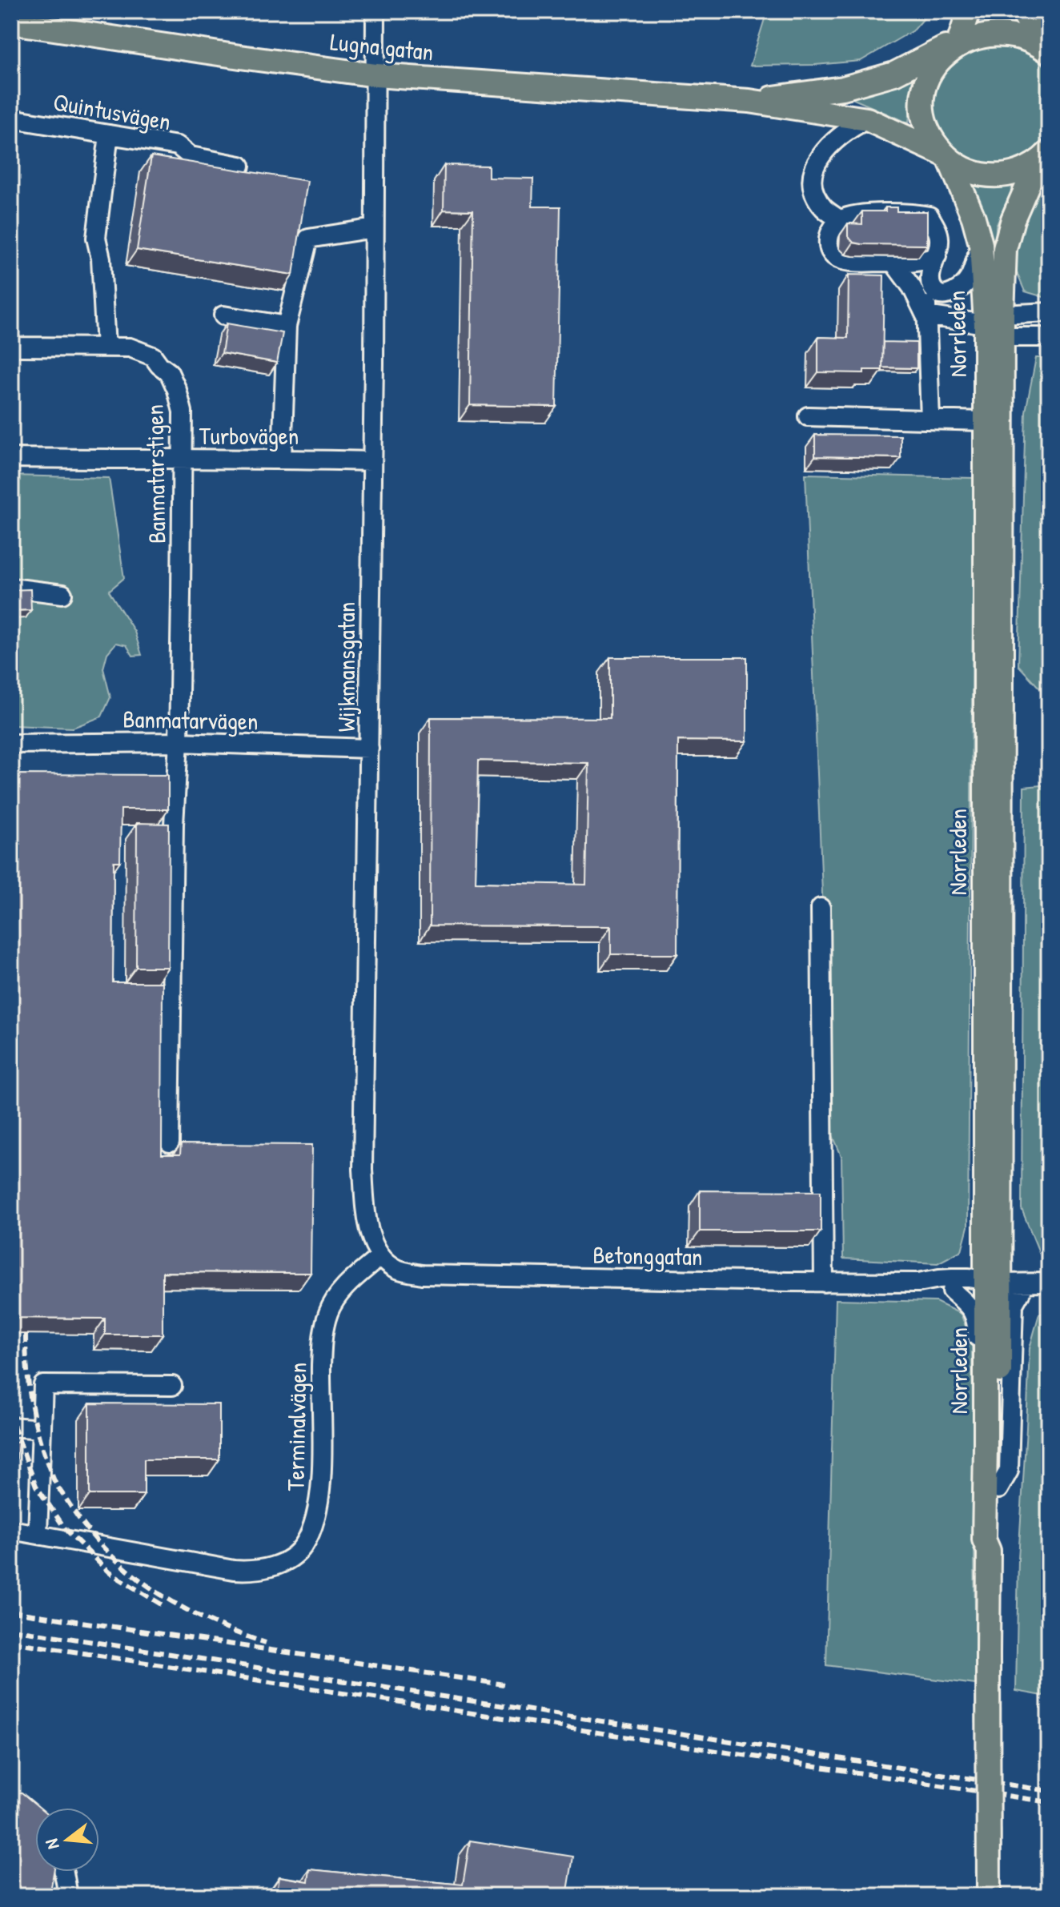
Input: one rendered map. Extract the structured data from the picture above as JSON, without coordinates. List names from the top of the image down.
{
  "streets": {
    "main road": ["Lugna gatan", "Norrleden"],
    "street": [
      "Quintusvägen",
      "Turbovägen",
      "Banmatarstigen",
      "Wijkmansgatan",
      "Banmatarvägen",
      "Betonggatan",
      "Terminalvägen"
    ]
  },
  "crossings": [
    ["Lugna gatan", "Norrleden"],
    ["Lugna gatan", "Wijkmansgatan"],
    ["Norrleden", "Betonggatan"],
    ["Turbovägen", "Banmatarstigen"],
    ["Turbovägen", "Wijkmansgatan"],
    ["Banmatarstigen", "Banmatarvägen"],
    ["Wijkmansgatan", "Banmatarvägen"],
    ["Wijkmansgatan", "Betonggatan"],
    ["Wijkmansgatan", "Terminalvägen"],
    ["Betonggatan", "Terminalvägen"]
  ],
  "north": "left"
}
